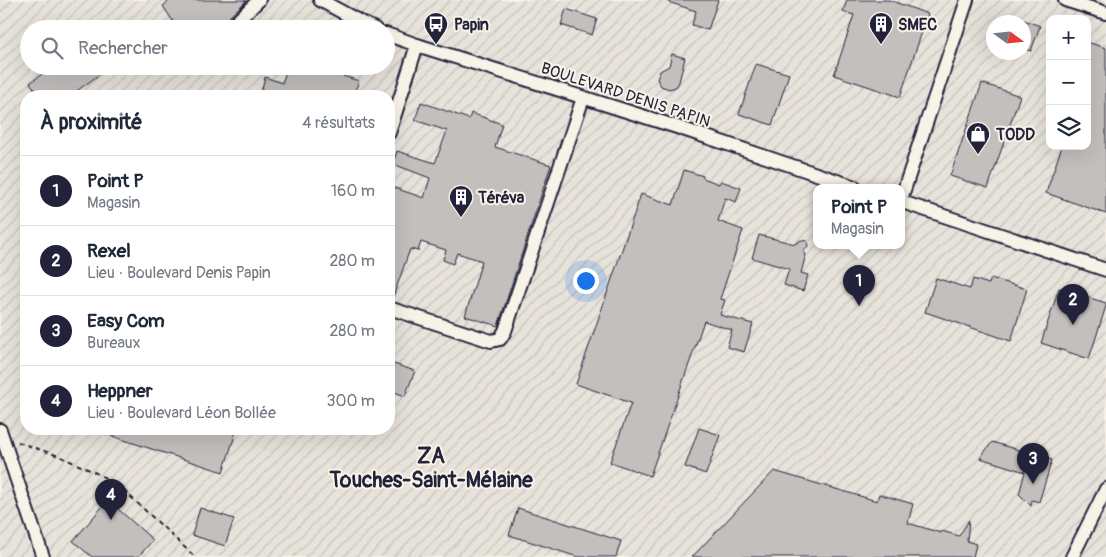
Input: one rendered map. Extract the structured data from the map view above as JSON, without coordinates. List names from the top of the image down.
{
  "streets": {
    "street": ["BOULEVARD DENIS PAPIN"]
  },
  "districts": ["ZA Touches-Saint-Mélaine"],
  "places": {
    "bus stop": ["Papin"],
    "building": ["SMEC", "Téréva"],
    "shop": ["TODD"]
  },
  "north": "right",
  "page": {
    "map_buttons": ["+", "−"],
    "search": "Rechercher",
    "heading": ["À proximité", "4 résultats"],
    "list": [
      {
        "mark": "1",
        "name": "Point P",
        "note": "Magasin",
        "value": "160 m"
      },
      {
        "mark": "2",
        "name": "Rexel",
        "note": "Lieu · Boulevard Denis Papin",
        "value": "280 m"
      },
      {
        "mark": "3",
        "name": "Easy Com",
        "note": "Bureaux",
        "value": "280 m"
      },
      {
        "mark": "4",
        "name": "Heppner",
        "note": "Lieu · Boulevard Léon Bollée",
        "value": "300 m"
      }
    ],
    "popup": ["Point P", "Magasin"],
    "pins": [
      "1",
      "2",
      "3",
      "4"
    ]
  }
}
